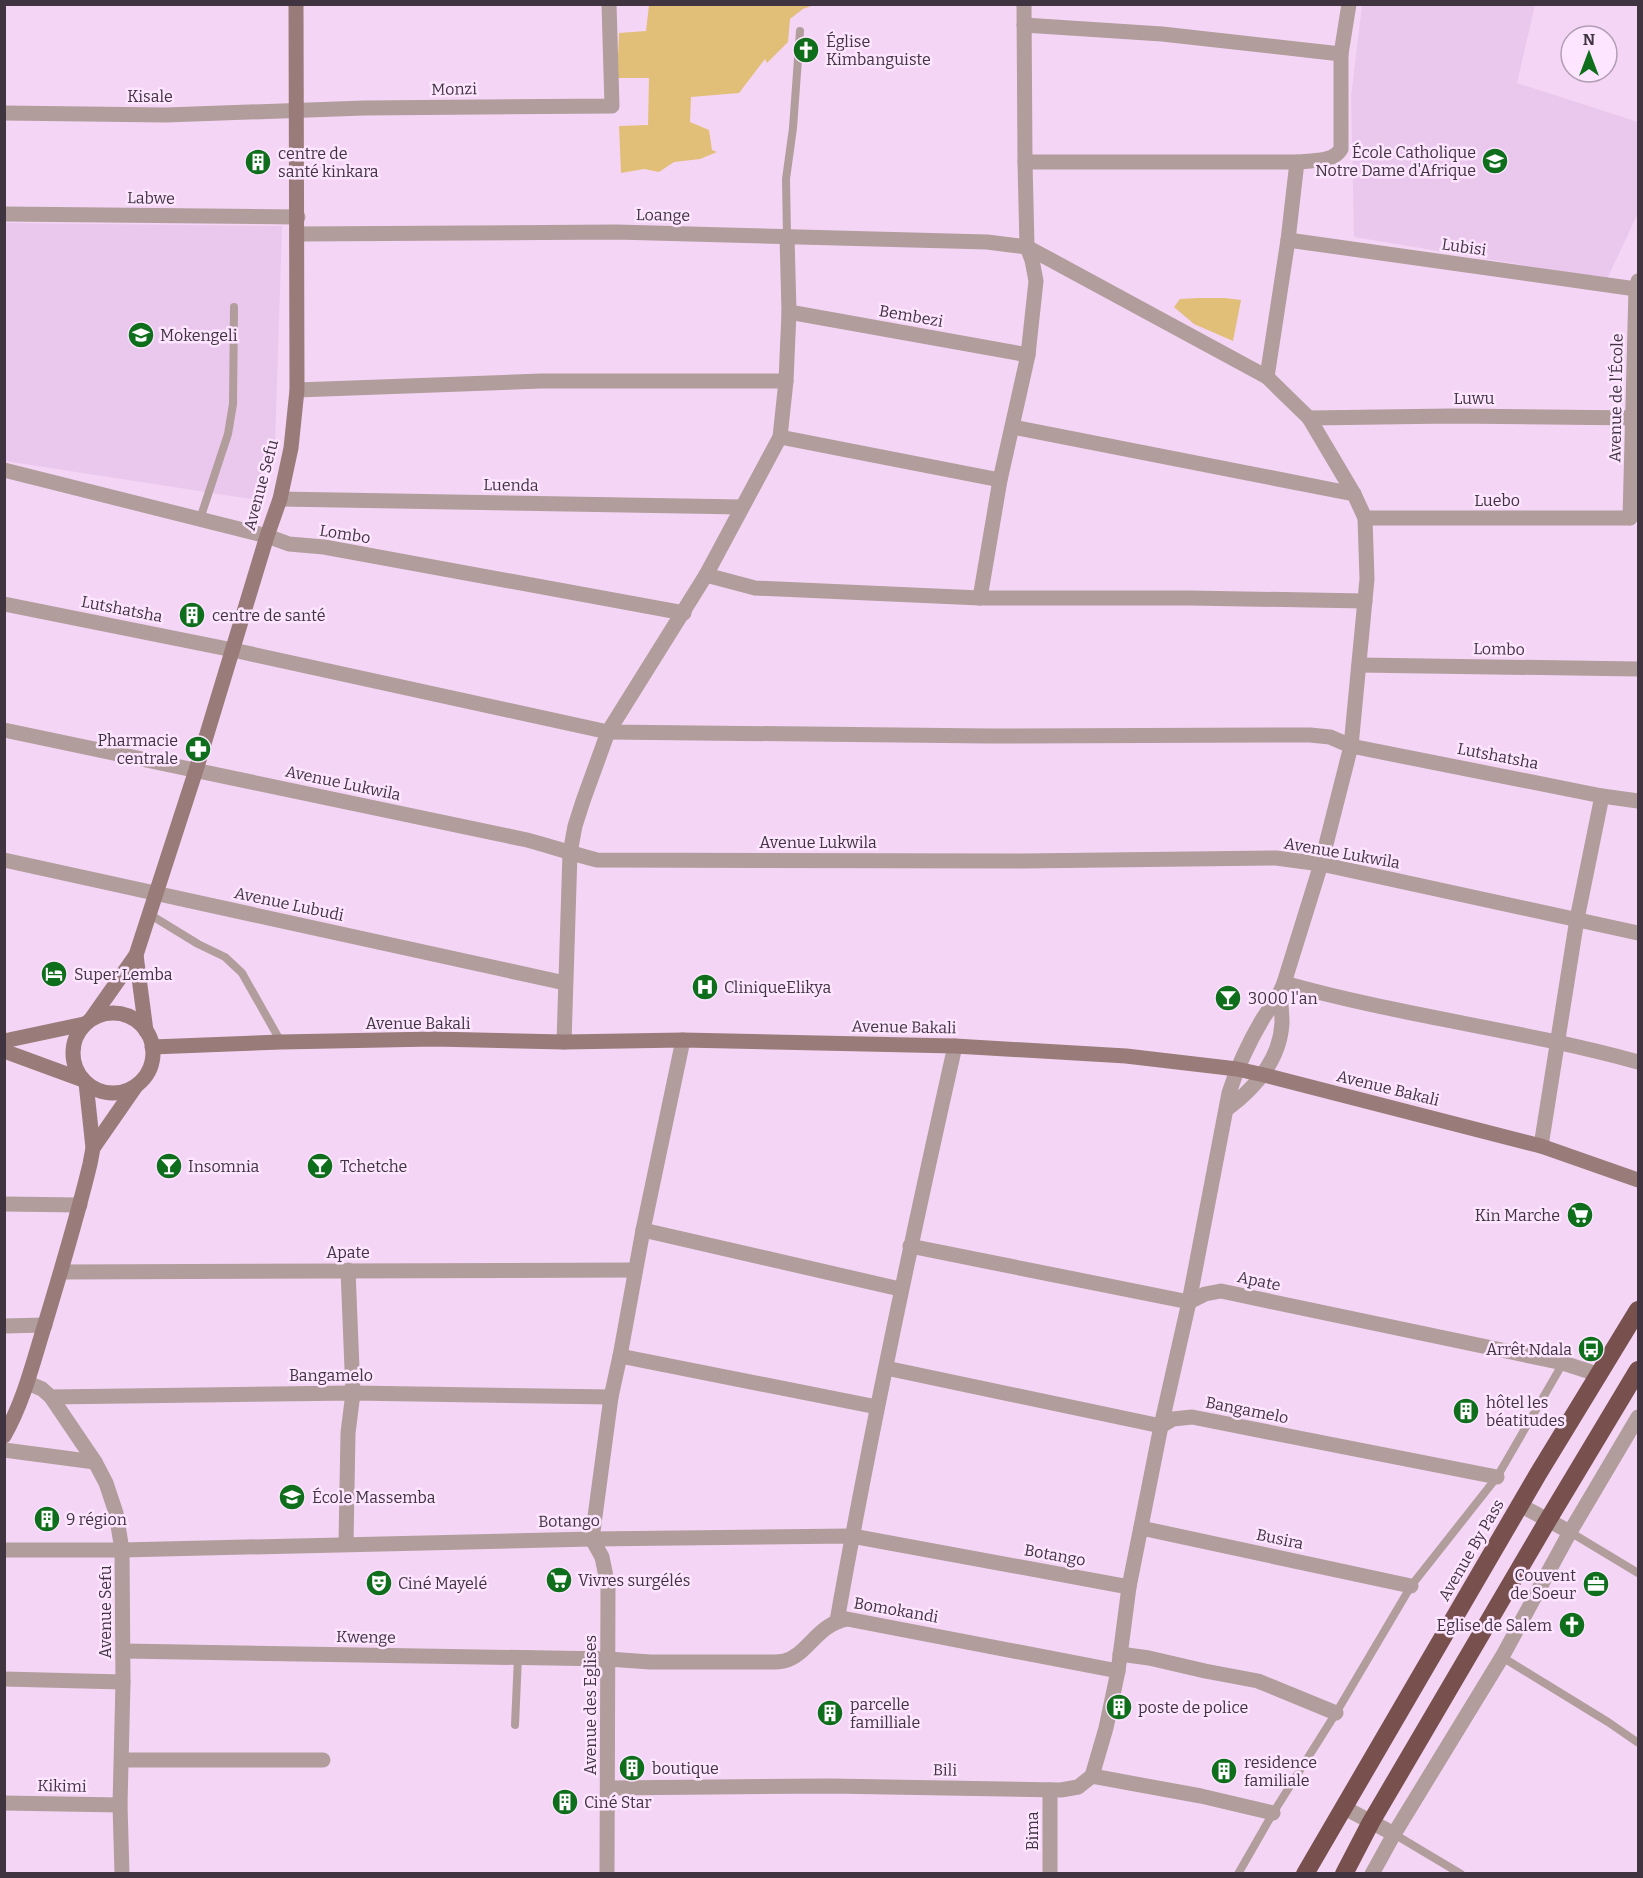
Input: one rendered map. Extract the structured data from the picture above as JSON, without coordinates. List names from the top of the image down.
{
  "streets": {
    "highway": ["Avenue By Pass"],
    "main road": ["Avenue Sefu", "Avenue Bakali"],
    "street": [
      "Monzi",
      "Kisale",
      "Labwe",
      "Loange",
      "Lubisi",
      "Bembezi",
      "Luwu",
      "Avenue de l'École",
      "Luenda",
      "Luebo",
      "Lombo",
      "Lutshatsha",
      "Avenue Lukwila",
      "Avenue Lubudi",
      "Apate",
      "Bangamelo",
      "Botango",
      "Busira",
      "Bomokandi",
      "Kwenge",
      "Avenue des Eglises",
      "Bili",
      "Kikimi",
      "Bima"
    ]
  },
  "crossings": [
    ["Monzi", "Kisale"],
    ["Monzi", "Avenue Sefu"],
    ["Kisale", "Avenue Sefu"],
    ["Labwe", "Avenue Sefu"],
    ["Loange", "Avenue Sefu"],
    ["Lubisi", "Avenue de l'École"],
    ["Luwu", "Avenue de l'École"],
    ["Avenue de l'École", "Luebo"],
    ["Avenue Sefu", "Luenda"],
    ["Avenue Sefu", "Lombo"],
    ["Avenue Sefu", "Lutshatsha"],
    ["Avenue Sefu", "Avenue Lukwila"],
    ["Avenue Sefu", "Avenue Lubudi"],
    ["Avenue Sefu", "Avenue Bakali"],
    ["Avenue Sefu", "Bangamelo"],
    ["Avenue Sefu", "Botango"],
    ["Avenue Sefu", "Kwenge"],
    ["Avenue Sefu", "Kikimi"],
    ["Apate", "Avenue By Pass"],
    ["Botango", "Avenue des Eglises"],
    ["Bomokandi", "Kwenge"],
    ["Bomokandi", "Avenue des Eglises"],
    ["Kwenge", "Avenue des Eglises"],
    ["Avenue des Eglises", "Bili"],
    ["Bili", "Bima"]
  ],
  "places": {
    "church": ["Église Kimbanguiste", "Eglise de Salem"],
    "school or university": ["École Catholique Notre Dame d'Afrique", "Mokengeli", "École Massemba"],
    "building": [
      "centre de santé kinkara",
      "centre de santé",
      "hôtel les béatitudes",
      "9 région",
      "poste de police",
      "parcelle familliale",
      "boutique",
      "residence familiale",
      "Ciné Star"
    ],
    "pharmacy": ["Pharmacie centrale"],
    "hotel": ["Super Lemba"],
    "hospital": ["CliniqueElikya"],
    "bar": ["3000 l'an", "Insomnia", "Tchetche"],
    "supermarket": ["Kin Marche", "Vivres surgélés"],
    "bus stop": ["Arrêt Ndala"],
    "theatre": ["Ciné Mayelé"],
    "office": ["Couvent de Soeur"]
  },
  "north": "top"
}
